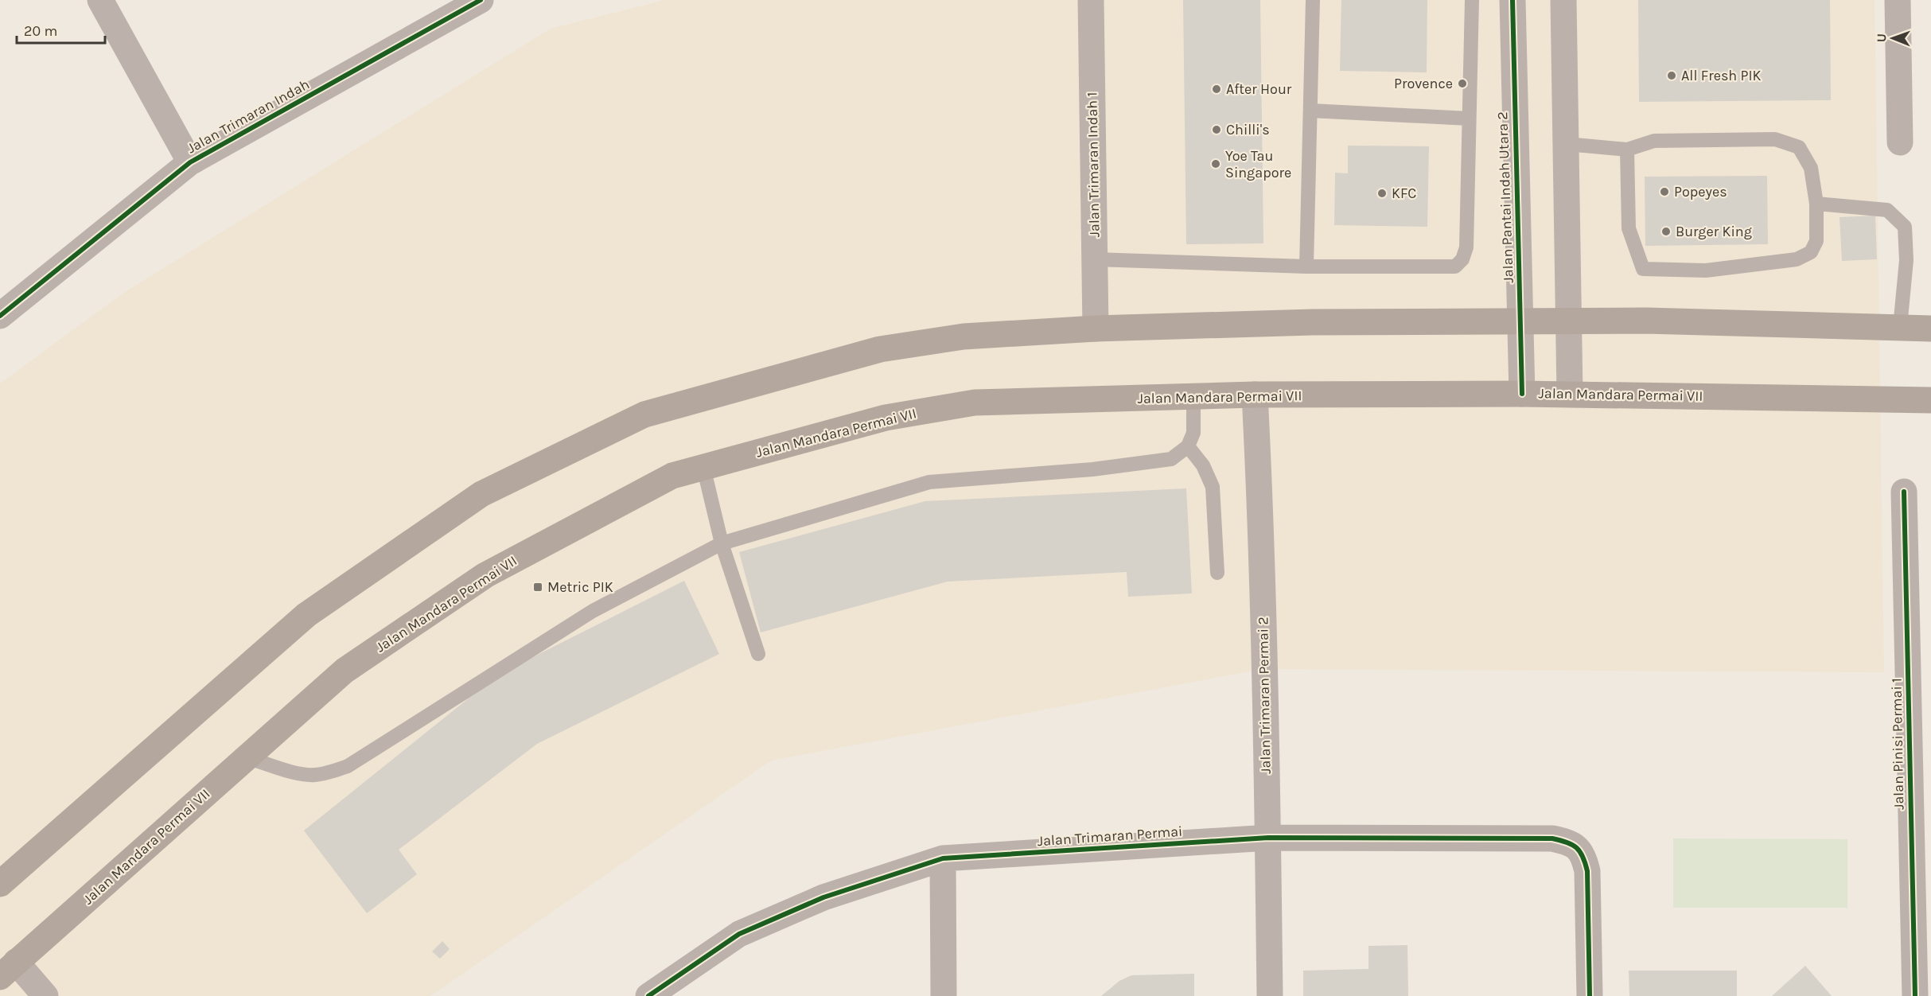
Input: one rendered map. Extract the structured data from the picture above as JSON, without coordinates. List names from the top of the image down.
{
  "streets": {
    "main road": ["Jalan Mandara Permai VII"],
    "street": [
      "Jalan Trimaran Indah",
      "Jalan Trimaran Indah 1",
      "Jalan Pantai Indah Utara 2",
      "Jalan Trimaran Permai 2",
      "Jalan Pinisi Permai 1",
      "Jalan Trimaran Permai"
    ]
  },
  "crossings": [
    ["Jalan Pantai Indah Utara 2", "Jalan Mandara Permai VII"],
    ["Jalan Mandara Permai VII", "Jalan Trimaran Permai 2"],
    ["Jalan Trimaran Permai 2", "Jalan Trimaran Permai"]
  ],
  "places": {
    "other": [
      "All Fresh PIK",
      "Provence",
      "After Hour",
      "Chilli's",
      "Yoe Tau Singapore",
      "Popeyes",
      "KFC",
      "Burger King"
    ],
    "transit": ["Metric PIK"]
  },
  "scale_bar": "20 m",
  "north": "left"
}
